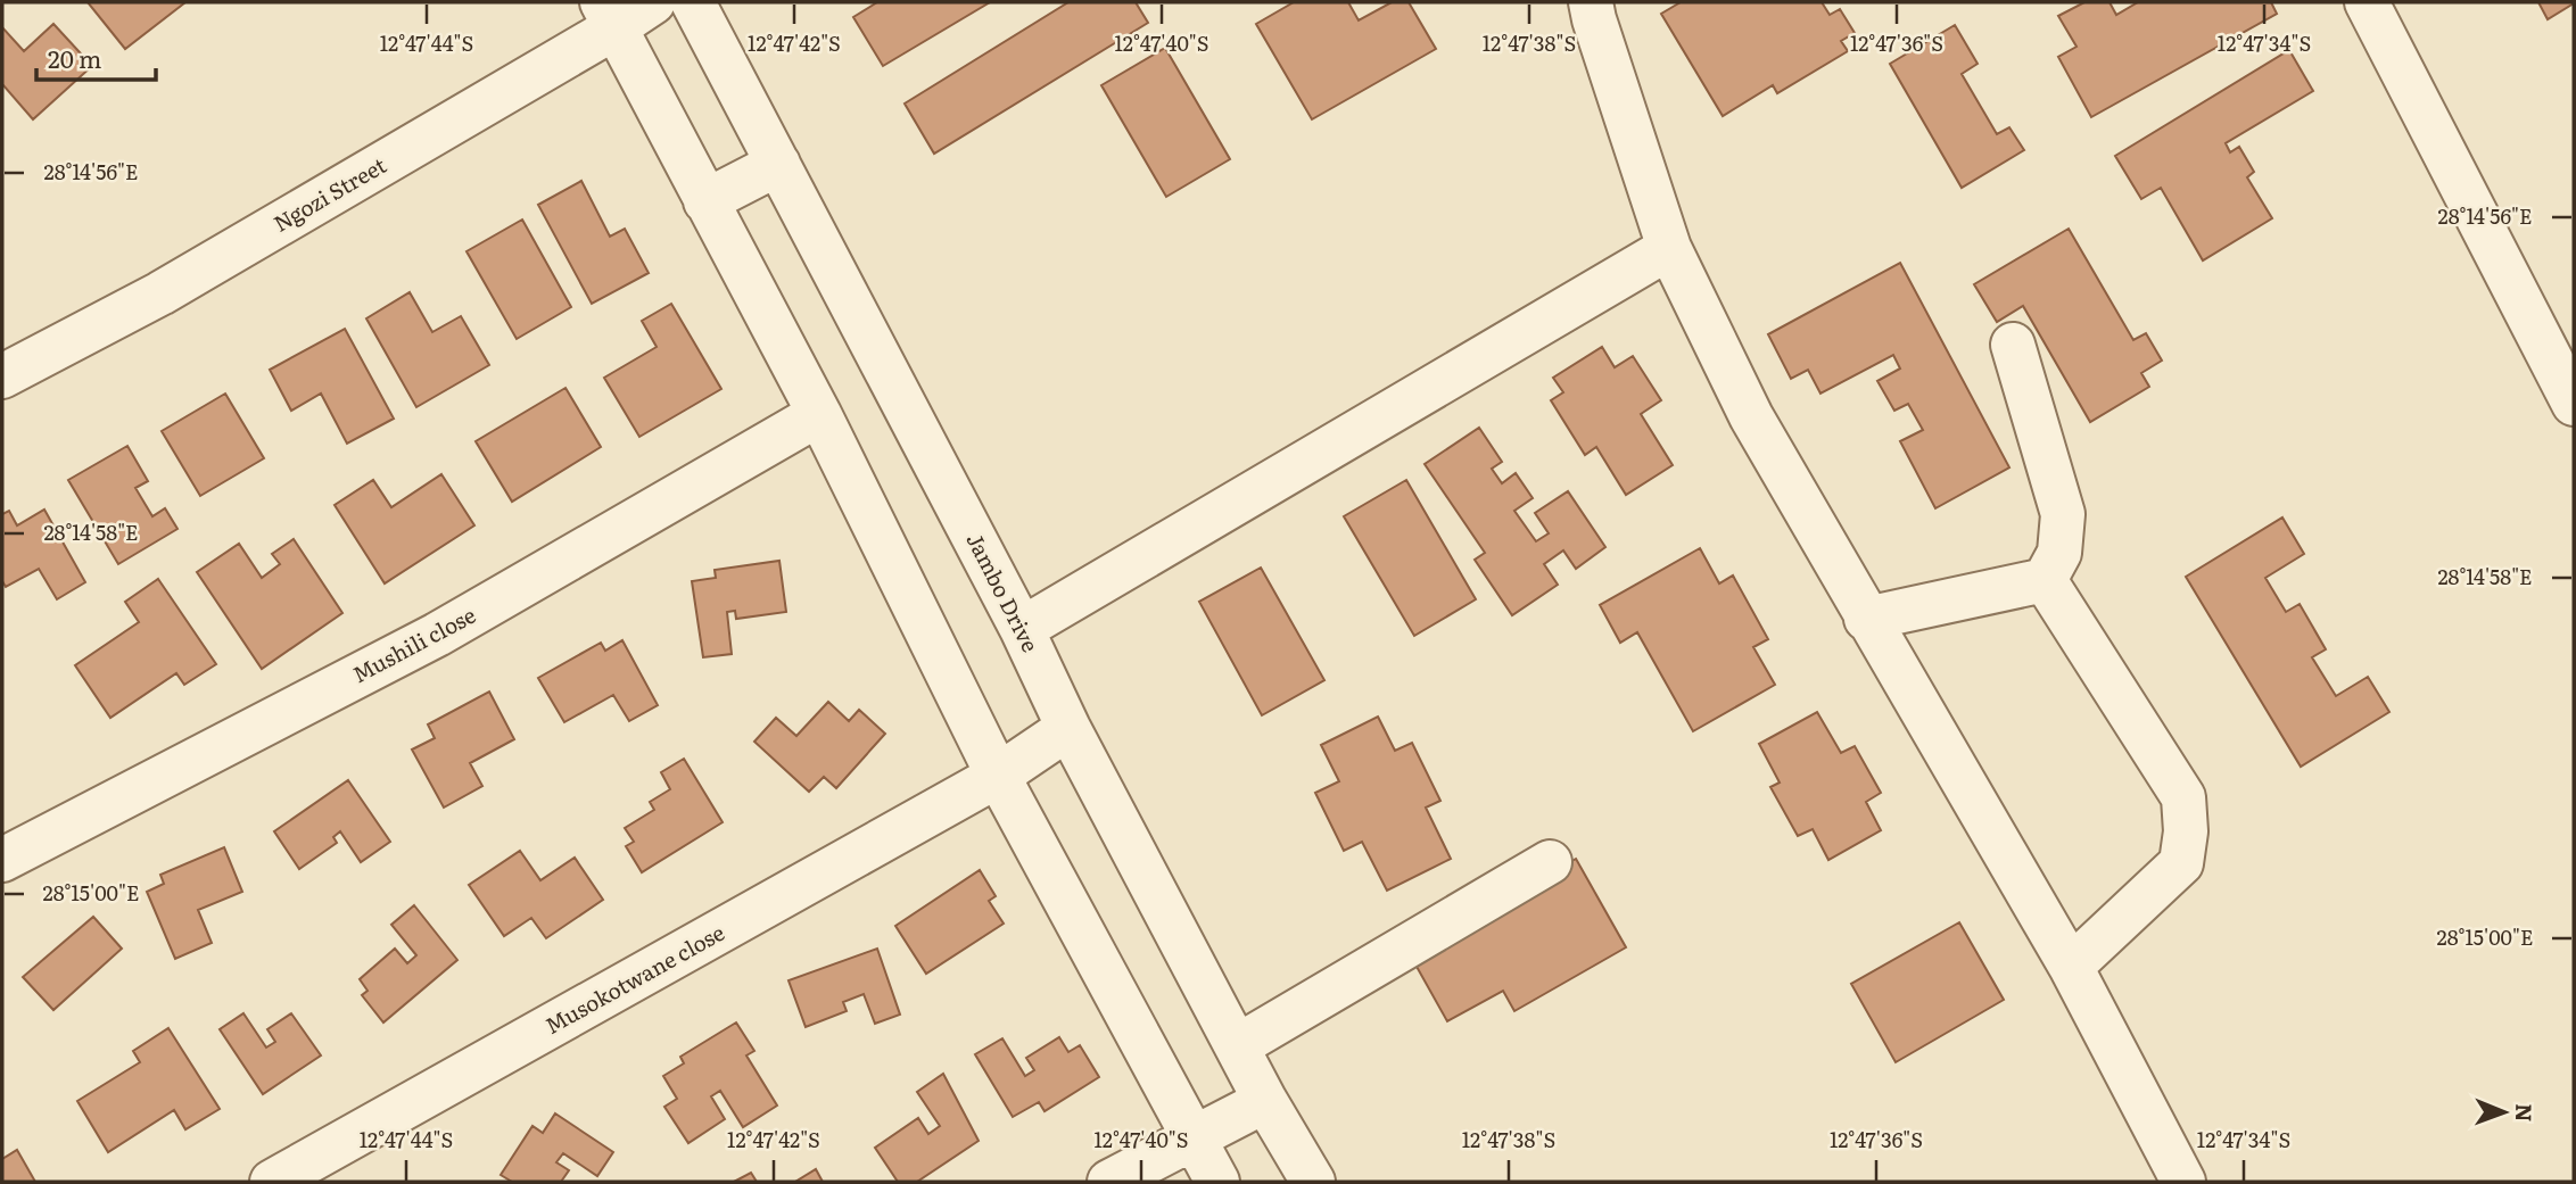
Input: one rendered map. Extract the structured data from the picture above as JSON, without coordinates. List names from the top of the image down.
{
  "streets": {
    "street": [
      "Ngozi Street",
      "Jambo Drive",
      "Mushili close",
      "Musokotwane close"
    ]
  },
  "crossings": [
    ["Jambo Drive", "Musokotwane close"]
  ],
  "scale_bar": "20 m",
  "north": "right",
  "coordinates": [
    "12°47'44\"S",
    "12°47'42\"S",
    "12°47'40\"S",
    "12°47'38\"S",
    "12°47'36\"S",
    "12°47'34\"S",
    "28°14'56\"E",
    "28°14'58\"E",
    "28°15'00\"E"
  ]
}
